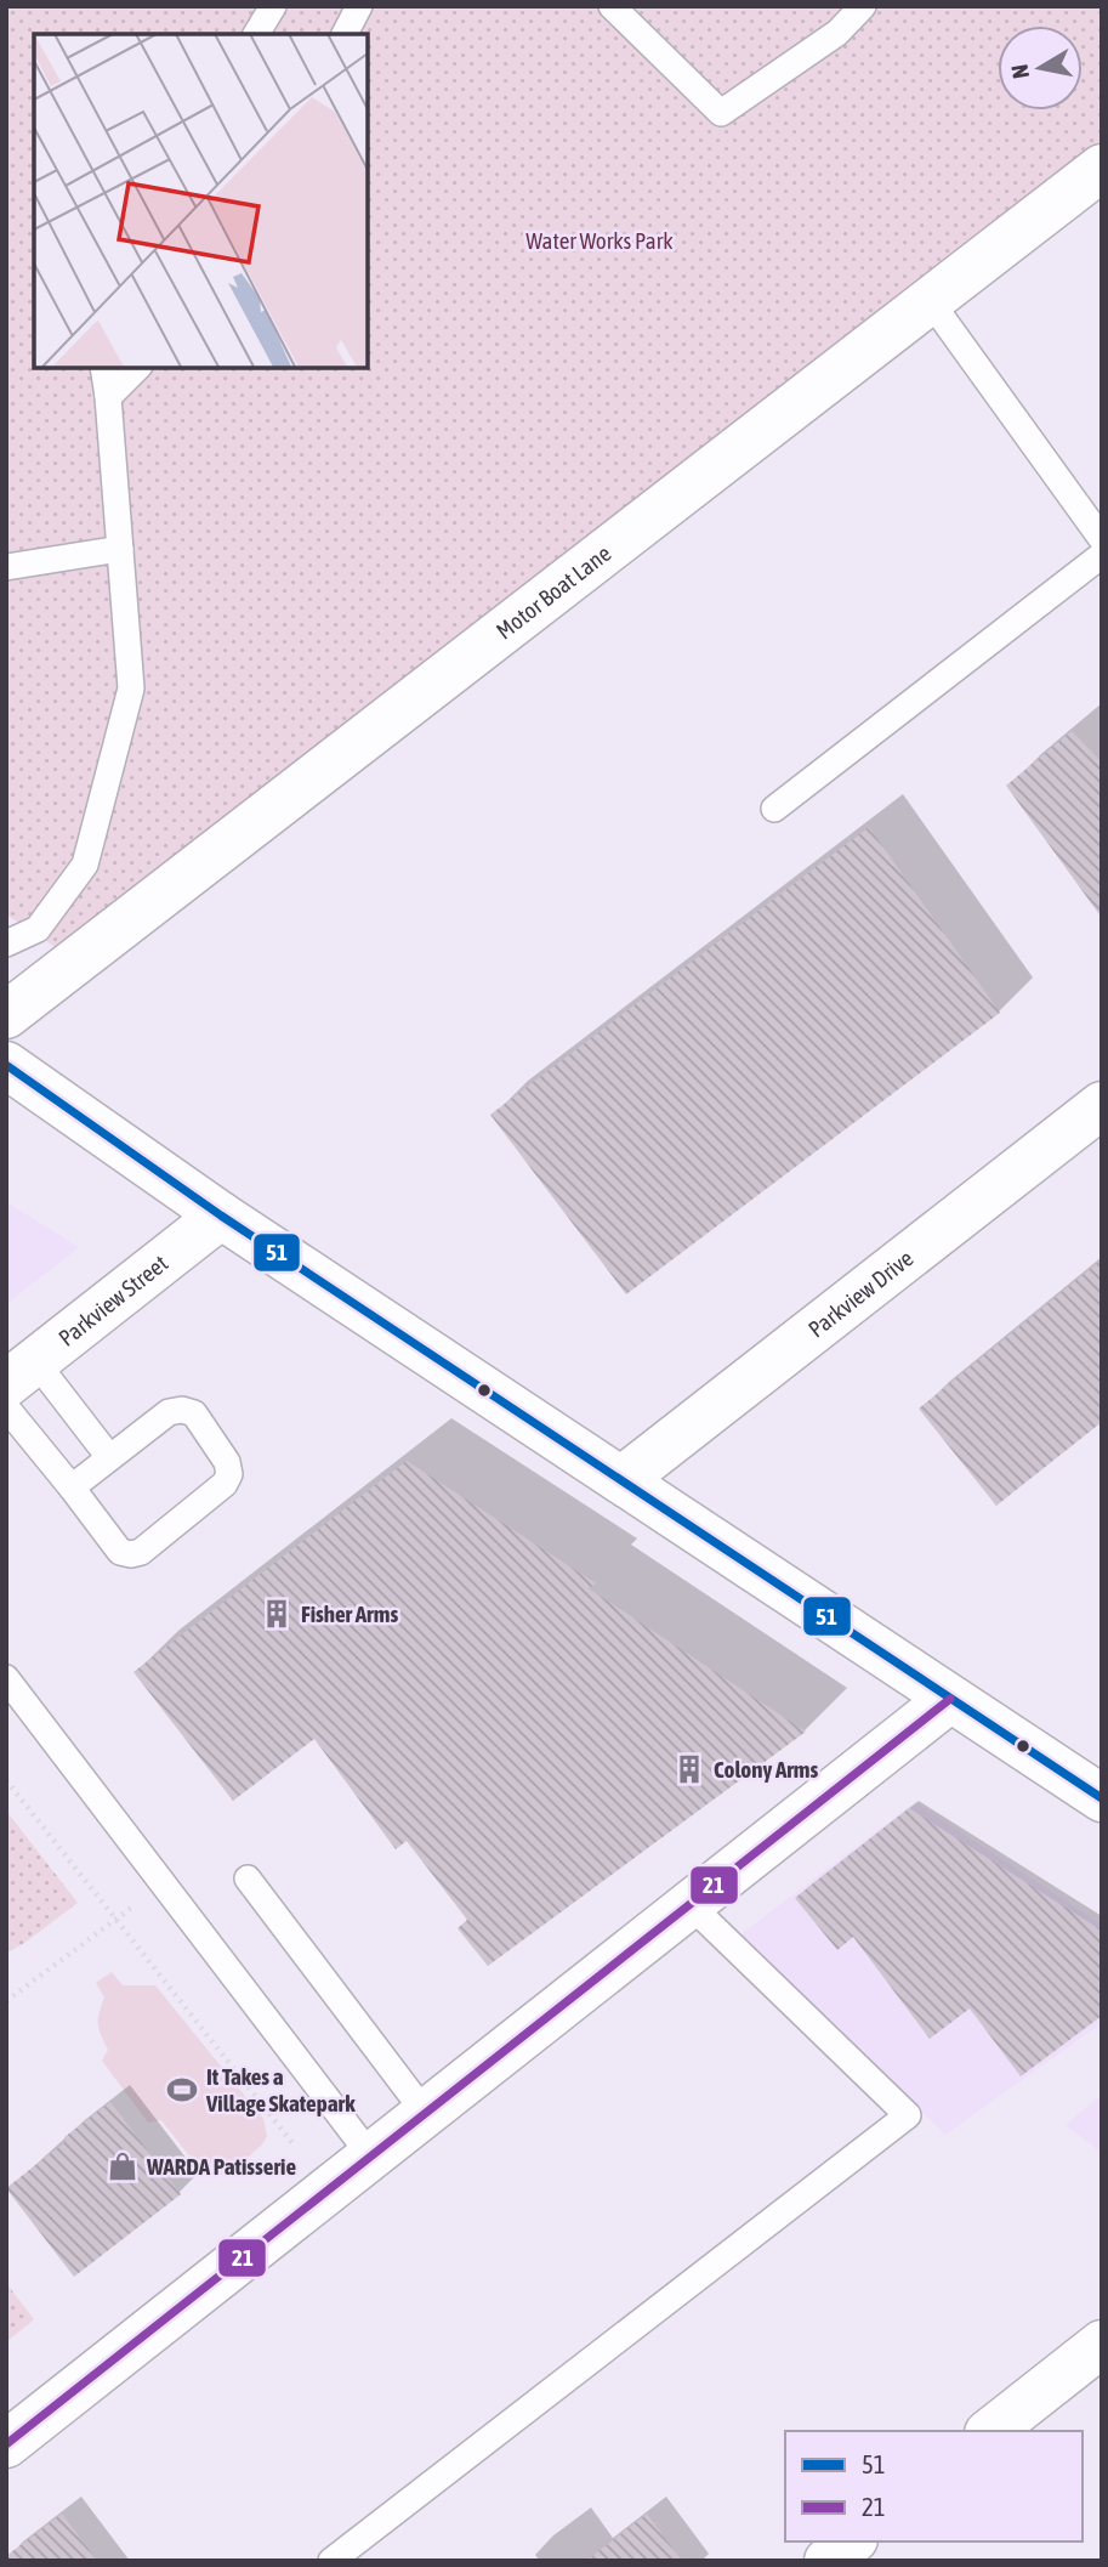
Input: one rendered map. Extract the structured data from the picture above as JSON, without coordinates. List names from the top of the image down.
{
  "streets": {
    "street": ["Motor Boat Lane", "Parkview Drive", "Parkview Street"]
  },
  "parks": ["Water Works Park"],
  "places": {
    "building": ["Fisher Arms", "Colony Arms"],
    "sports": ["It Takes a Village Skatepark"],
    "shop": ["WARDA Patisserie"]
  },
  "lines": ["transit line 51", "transit line 21"],
  "legend": ["51", "21"],
  "north": "left"
}
